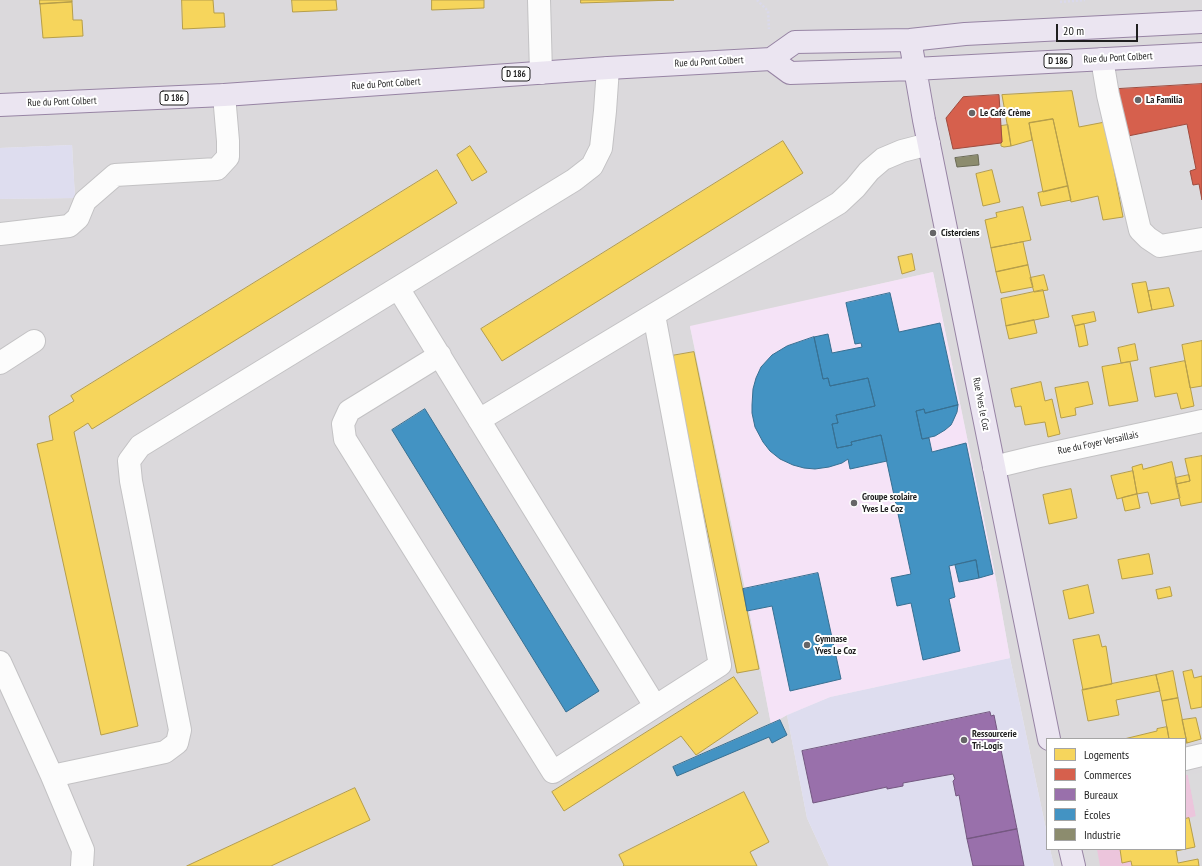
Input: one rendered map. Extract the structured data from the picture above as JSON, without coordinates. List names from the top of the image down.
{
  "streets": {
    "main road": ["Rue du Pont Colbert", "D 186", "Rue Yves le Coz"],
    "street": ["Rue du Foyer Versaillais"]
  },
  "crossings": [
    ["Rue du Pont Colbert", "Rue Yves le Coz"],
    ["Rue Yves le Coz", "Rue du Foyer Versaillais"]
  ],
  "places": [
    "La Familia",
    "Le Café Crème",
    "Cisterciens",
    "Groupe scolaire Yves Le Coz",
    "Gymnase Yves Le Coz",
    "Ressourcerie Tri-Logis"
  ],
  "legend": [
    "Logements",
    "Commerces",
    "Bureaux",
    "Écoles",
    "Industrie"
  ],
  "scale_bar": "20 m"
}
